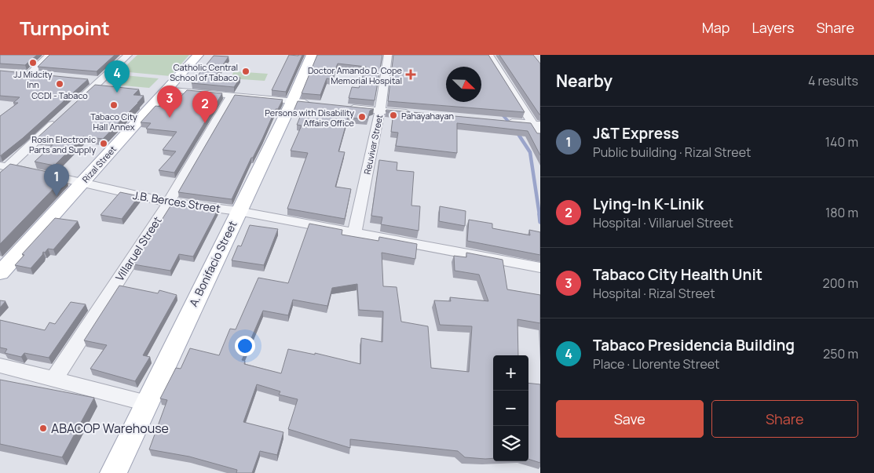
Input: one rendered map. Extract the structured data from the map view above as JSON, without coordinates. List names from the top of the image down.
{
  "streets": {
    "main road": ["Rizal Street", "A. Bonifacio Street"],
    "street": ["Reuvivar Street", "J.B. Berces Street", "Villaruel Street"]
  },
  "crossings": [
    ["Reuvivar Street", "J.B. Berces Street"],
    ["Rizal Street", "J.B. Berces Street"],
    ["J.B. Berces Street", "Villaruel Street"],
    ["J.B. Berces Street", "A. Bonifacio Street"]
  ],
  "places": {
    "other": [
      "JJ Midcity Inn",
      "Catholic Central School of Tabaco",
      "CCDI - Tabaco",
      "Tabaco City Hall Annex",
      "Pahayahayan",
      "Persons with Disability Affairs Office",
      "Rosin Electronic Parts and Supply",
      "ABACOP Warehouse"
    ],
    "health": ["Doctor Amando D. Cope Memorial Hospital"]
  },
  "north": "bottom right",
  "page": {
    "header": "Turnpoint",
    "nav": ["Map", "Layers", "Share"],
    "heading": ["Nearby", "4 results"],
    "pins": [
      "4",
      "3",
      "2",
      "1"
    ],
    "list": [
      {
        "mark": "1",
        "name": "J&T Express",
        "note": "Public building · Rizal Street",
        "value": "140 m"
      },
      {
        "mark": "2",
        "name": "Lying-In K-Linik",
        "note": "Hospital · Villaruel Street",
        "value": "180 m"
      },
      {
        "mark": "3",
        "name": "Tabaco City Health Unit",
        "note": "Hospital · Rizal Street",
        "value": "200 m"
      },
      {
        "mark": "4",
        "name": "Tabaco Presidencia Building",
        "note": "Place · Llorente Street",
        "value": "250 m"
      }
    ],
    "map_buttons": ["+", "−"],
    "buttons": ["Save", "Share"]
  }
}
